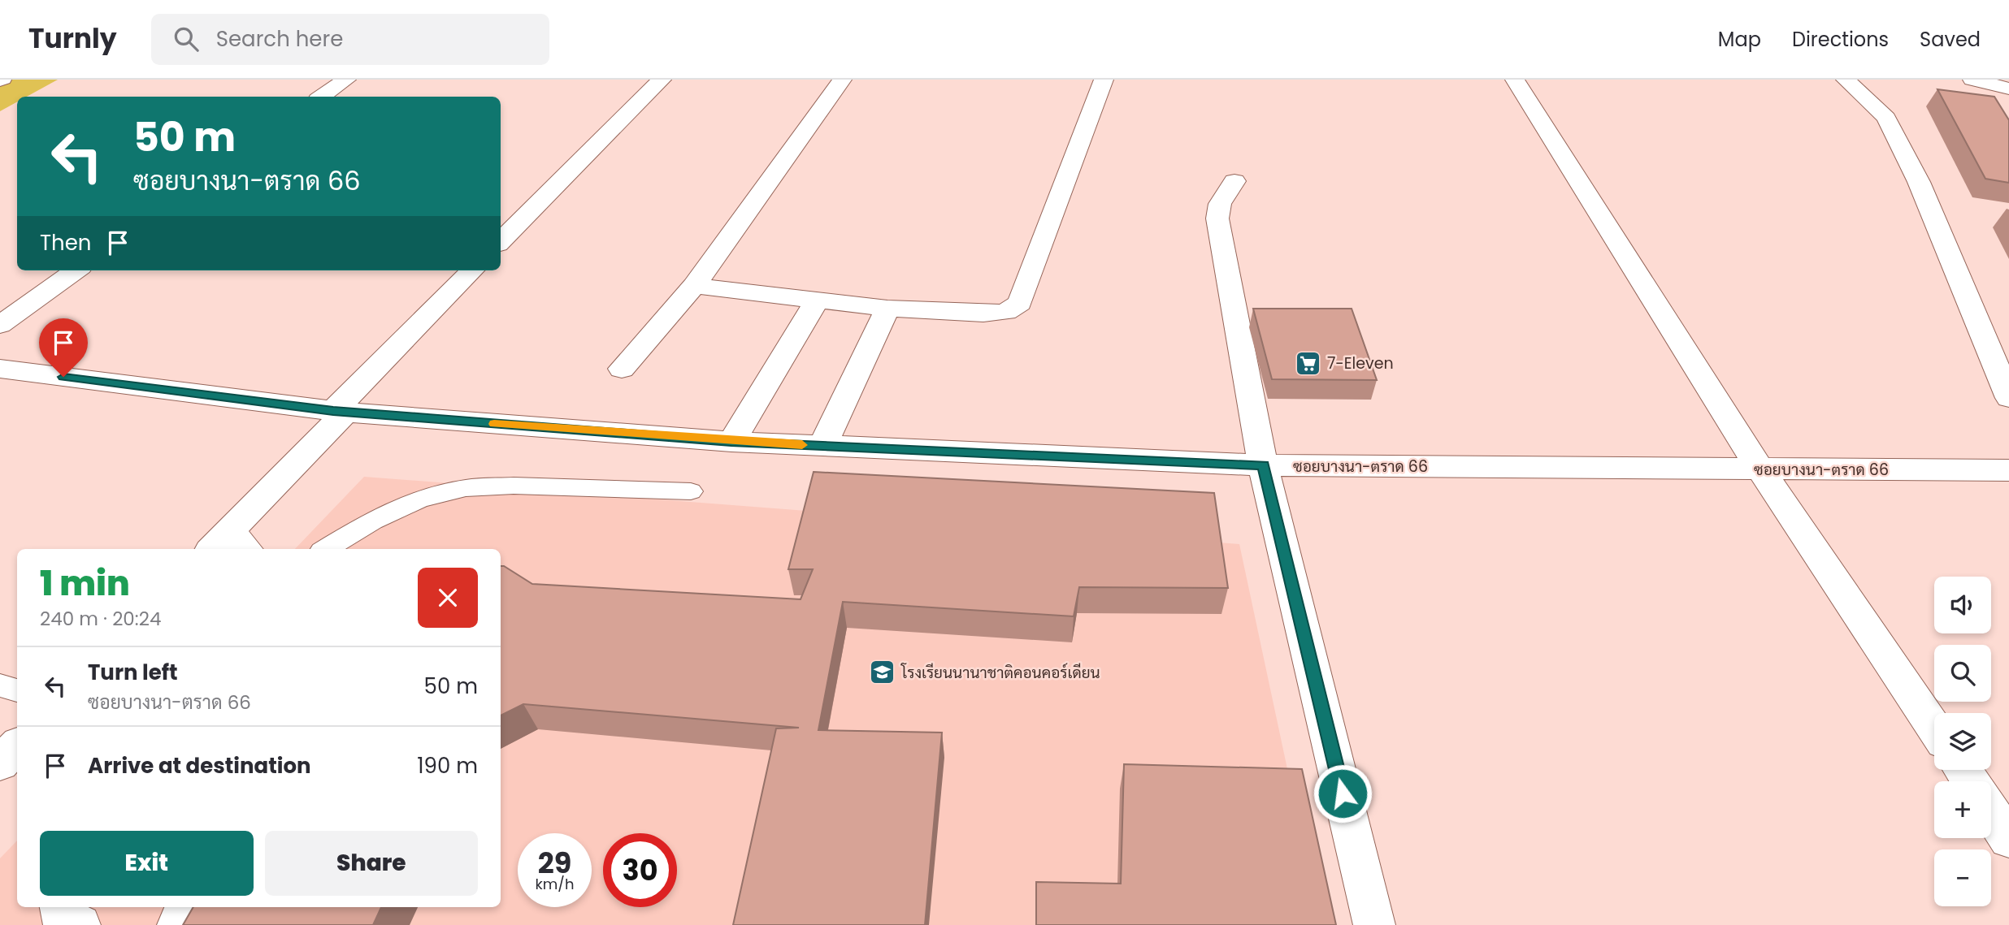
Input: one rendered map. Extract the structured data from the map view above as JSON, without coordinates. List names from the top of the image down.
{
  "streets": {
    "street": ["ซอยบางนา-ตราด 66"]
  },
  "places": {
    "supermarket": ["7-Eleven"],
    "school or university": ["โรงเรียนนานาชาติคอนคอร์เดียน"]
  },
  "page": {
    "header": "Turnly",
    "search": "Search here",
    "nav": ["Map", "Directions", "Saved"],
    "turn": ["50 m", "ซอยบางนา-ตราด 66"],
    "then": "Then",
    "heading": ["1 min", "240 m · 20:24"],
    "map_buttons": ["+", "−"],
    "list": [
      {
        "name": "Turn left",
        "note": "ซอยบางนา-ตราด 66",
        "value": "50 m"
      },
      {
        "name": "Arrive at destination",
        "value": "190 m"
      }
    ],
    "buttons": ["Exit", "Share"],
    "speed": "29 km/h",
    "limit": "30"
  }
}
